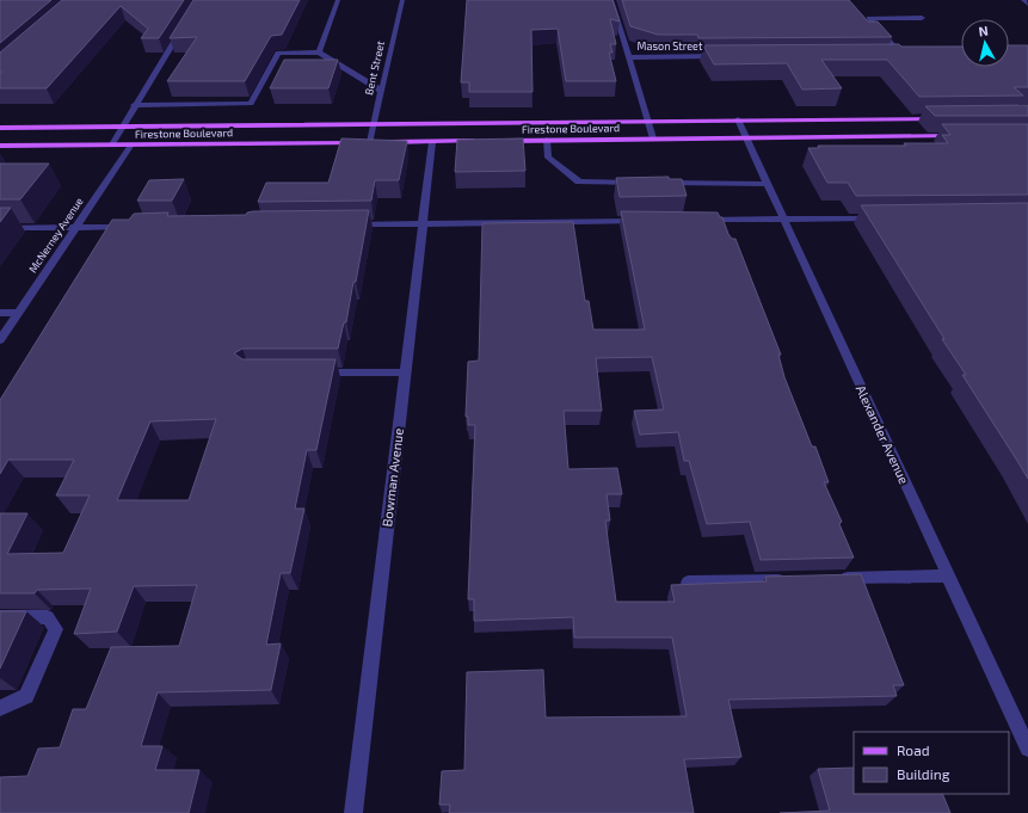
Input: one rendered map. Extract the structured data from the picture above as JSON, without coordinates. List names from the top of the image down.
{
  "streets": {
    "main road": ["Firestone Boulevard"],
    "street": [
      "Mason Street",
      "Bent Street",
      "McNerney Avenue",
      "Alexander Avenue",
      "Bowman Avenue"
    ]
  },
  "crossings": [
    ["Bent Street", "Firestone Boulevard"],
    ["Firestone Boulevard", "McNerney Avenue"],
    ["Firestone Boulevard", "Alexander Avenue"],
    ["Firestone Boulevard", "Bowman Avenue"]
  ],
  "legend": ["Road", "Building"],
  "north": "top"
}
